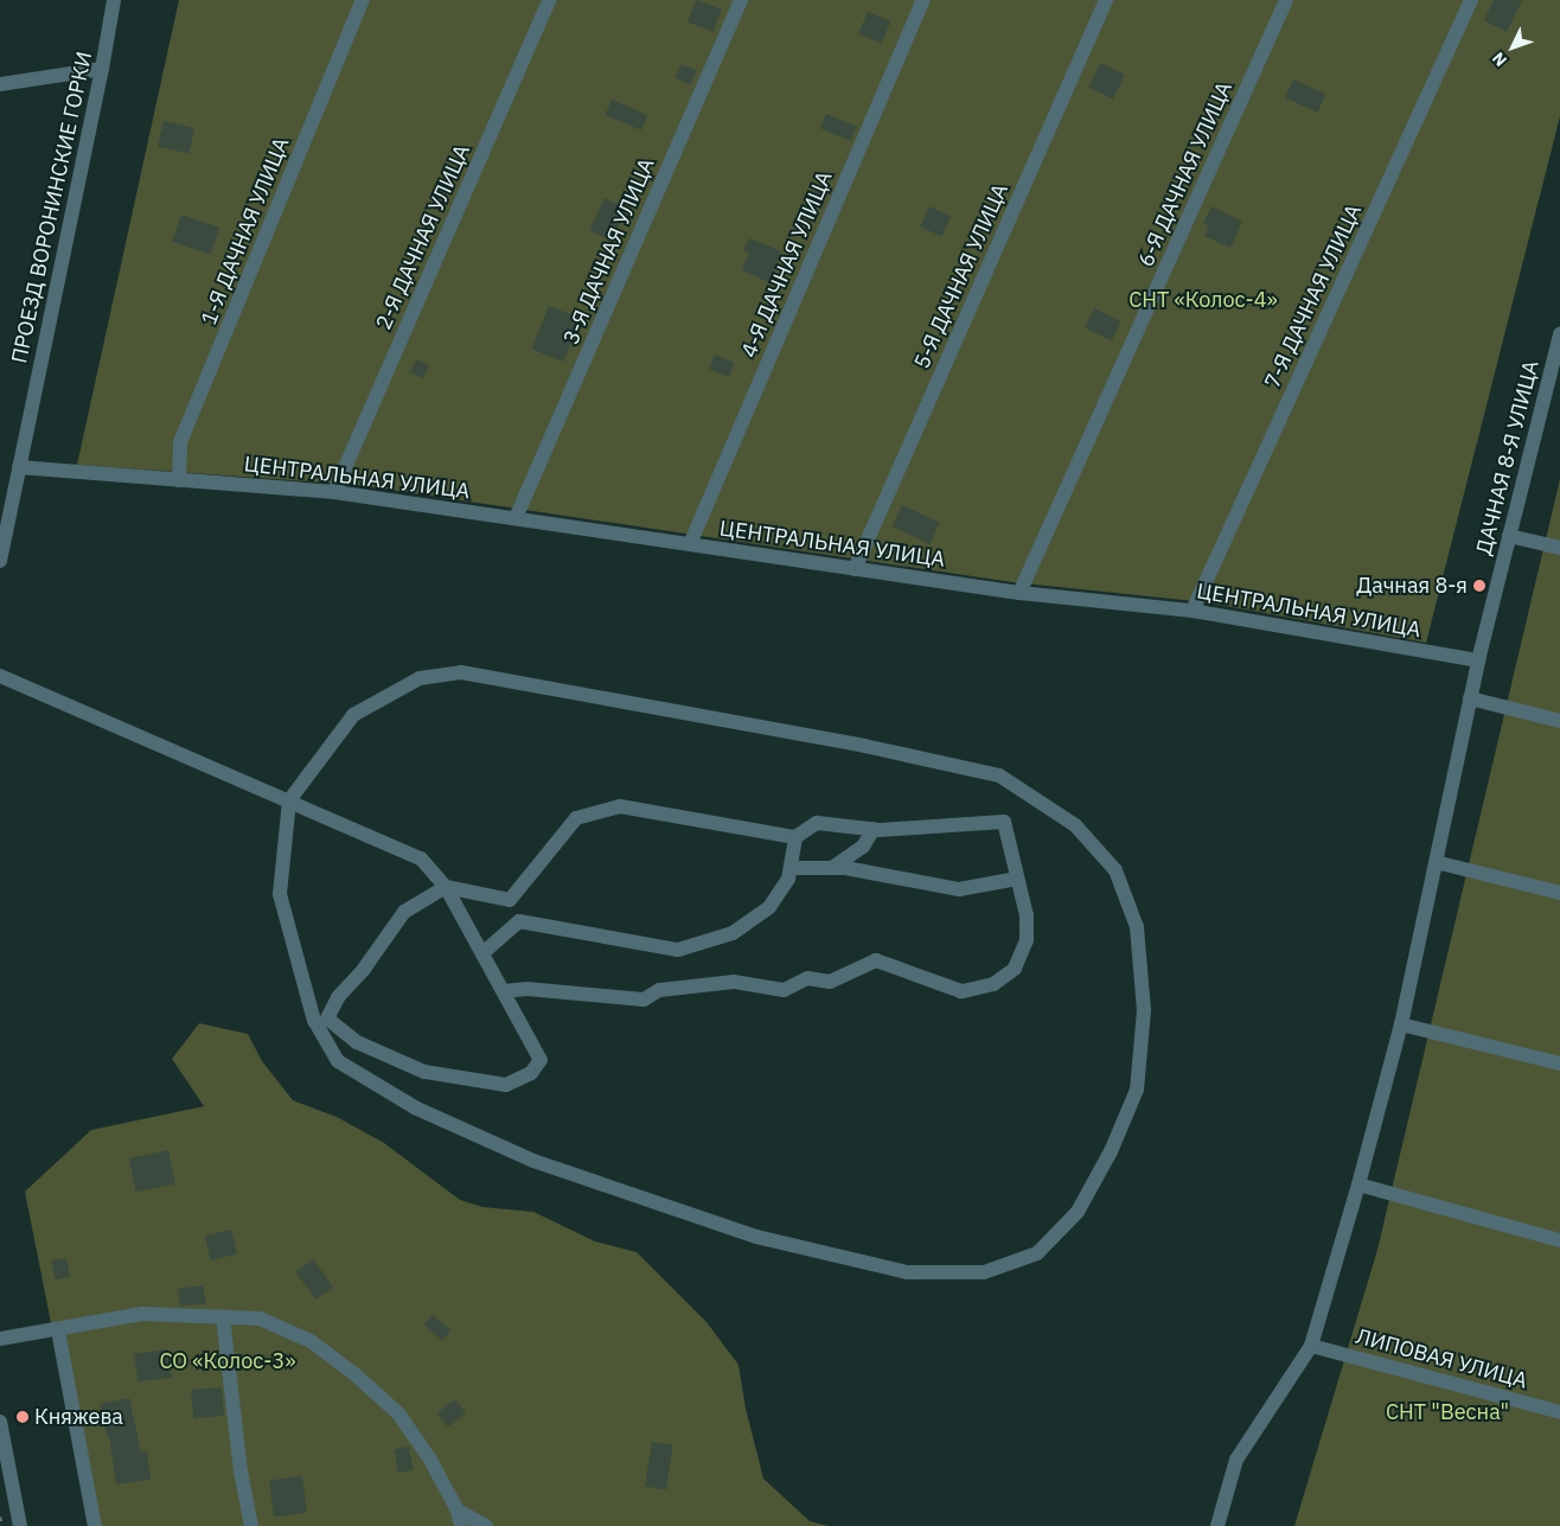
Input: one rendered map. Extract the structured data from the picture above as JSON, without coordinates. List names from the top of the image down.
{
  "streets": {
    "street": [
      "6-Я ДАЧНАЯ УЛИЦА",
      "ПРОЕЗД ВОРОНИНСКИЕ ГОРКИ",
      "1-Я ДАЧНАЯ УЛИЦА",
      "2-Я ДАЧНАЯ УЛИЦА",
      "3-Я ДАЧНАЯ УЛИЦА",
      "4-Я ДАЧНАЯ УЛИЦА",
      "5-Я ДАЧНАЯ УЛИЦА",
      "7-Я ДАЧНАЯ УЛИЦА",
      "ДАЧНАЯ 8-Я УЛИЦА",
      "ЦЕНТРАЛЬНАЯ УЛИЦА",
      "ЛИПОВАЯ УЛИЦА"
    ]
  },
  "crossings": [
    ["6-Я ДАЧНАЯ УЛИЦА", "ЦЕНТРАЛЬНАЯ УЛИЦА"],
    ["ПРОЕЗД ВОРОНИНСКИЕ ГОРКИ", "ЦЕНТРАЛЬНАЯ УЛИЦА"],
    ["1-Я ДАЧНАЯ УЛИЦА", "ЦЕНТРАЛЬНАЯ УЛИЦА"],
    ["2-Я ДАЧНАЯ УЛИЦА", "ЦЕНТРАЛЬНАЯ УЛИЦА"],
    ["3-Я ДАЧНАЯ УЛИЦА", "ЦЕНТРАЛЬНАЯ УЛИЦА"],
    ["4-Я ДАЧНАЯ УЛИЦА", "ЦЕНТРАЛЬНАЯ УЛИЦА"],
    ["5-Я ДАЧНАЯ УЛИЦА", "ЦЕНТРАЛЬНАЯ УЛИЦА"],
    ["7-Я ДАЧНАЯ УЛИЦА", "ЦЕНТРАЛЬНАЯ УЛИЦА"],
    ["ДАЧНАЯ 8-Я УЛИЦА", "ЦЕНТРАЛЬНАЯ УЛИЦА"],
    ["ДАЧНАЯ 8-Я УЛИЦА", "ЛИПОВАЯ УЛИЦА"]
  ],
  "parks": ["СНТ «Колос-4»", "СО «Колос-3»", "СНТ \"Весна\""],
  "places": ["Дачная 8-я", "Княжева"],
  "north": "bottom left"
}
